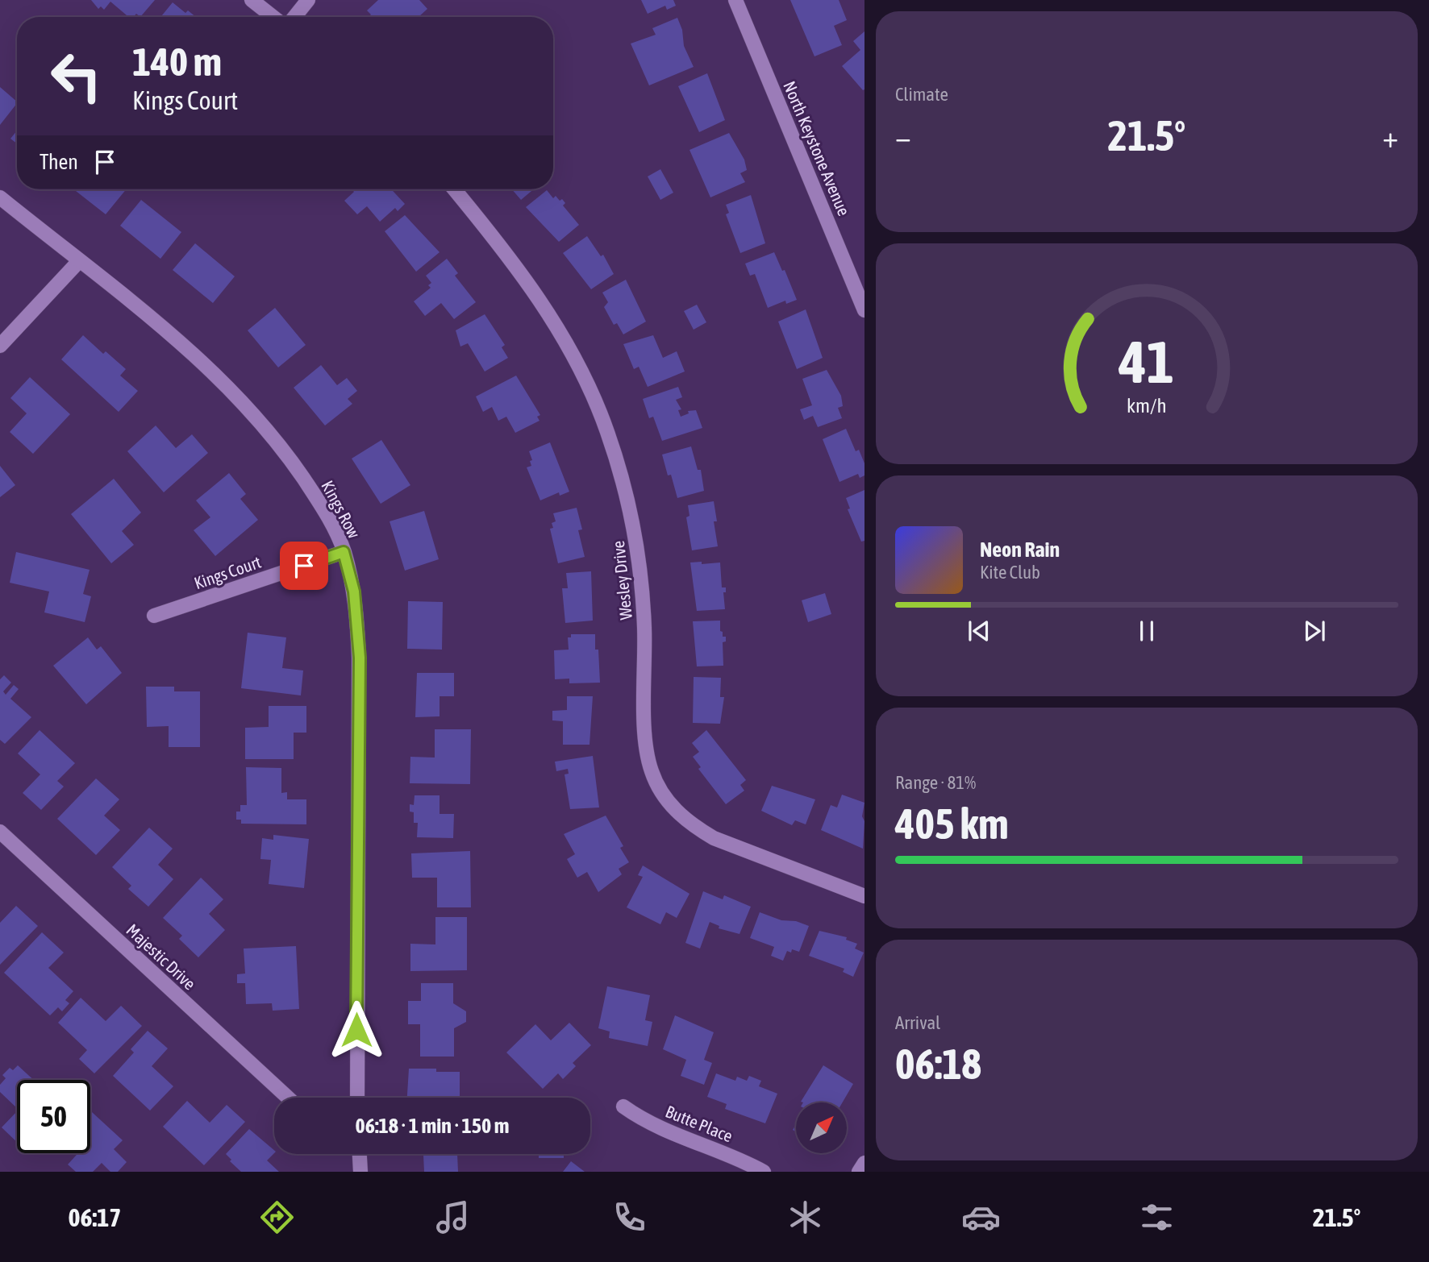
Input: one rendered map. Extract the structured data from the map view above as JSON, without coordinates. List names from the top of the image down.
{
  "streets": {
    "street": [
      "North Keystone Avenue",
      "Kings Row",
      "Kings Court",
      "Wesley Drive",
      "Majestic Drive",
      "Butte Place"
    ]
  },
  "crossings": [
    ["Kings Row", "Kings Court"]
  ],
  "north": "top right",
  "page": {
    "tile": [
      "Climate",
      ["Range · 81%", "405 km"],
      ["Arrival", "06:18"]
    ],
    "turn": ["140 m", "Kings Court"],
    "heat": ["−", "21.5°", "+"],
    "then": "Then",
    "song": ["Neon Rain", "Kite Club"],
    "limit": "50",
    "trip": "06:18 · 1 min · 150 m",
    "tabs": ["06:17", "21.5°"],
    "gauge": ["41", "km/h"]
  }
}
